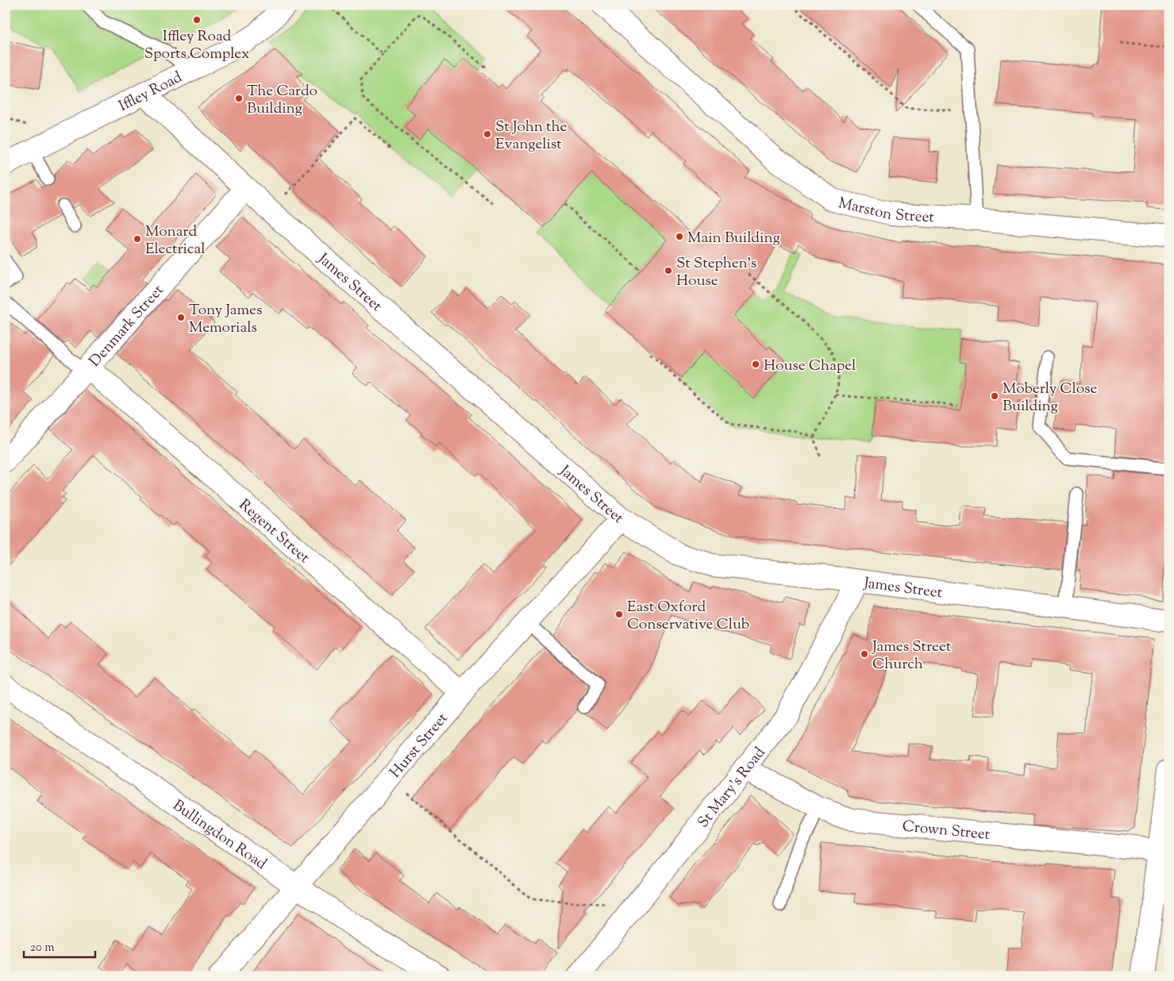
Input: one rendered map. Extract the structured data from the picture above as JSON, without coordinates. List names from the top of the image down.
{
  "streets": {
    "street": [
      "Iffley Road",
      "Marston Street",
      "James Street",
      "Denmark Street",
      "Regent Street",
      "Hurst Street",
      "St Mary's Road",
      "Crown Street",
      "Bullingdon Road"
    ]
  },
  "crossings": [
    ["Iffley Road", "James Street"],
    ["James Street", "Denmark Street"],
    ["James Street", "Hurst Street"],
    ["James Street", "St Mary's Road"],
    ["Denmark Street", "Regent Street"],
    ["Regent Street", "Hurst Street"],
    ["Hurst Street", "Bullingdon Road"],
    ["St Mary's Road", "Crown Street"]
  ],
  "places": [
    "Iffley Road Sports Complex",
    "The Cardo Building",
    "St John the Evangelist",
    "Main Building",
    "Monard Electrical",
    "St Stephen's House",
    "Tony James Memorials",
    "House Chapel",
    "Moberly Close Building",
    "East Oxford Conservative Club",
    "James Street Church"
  ],
  "scale_bar": "20 m"
}
